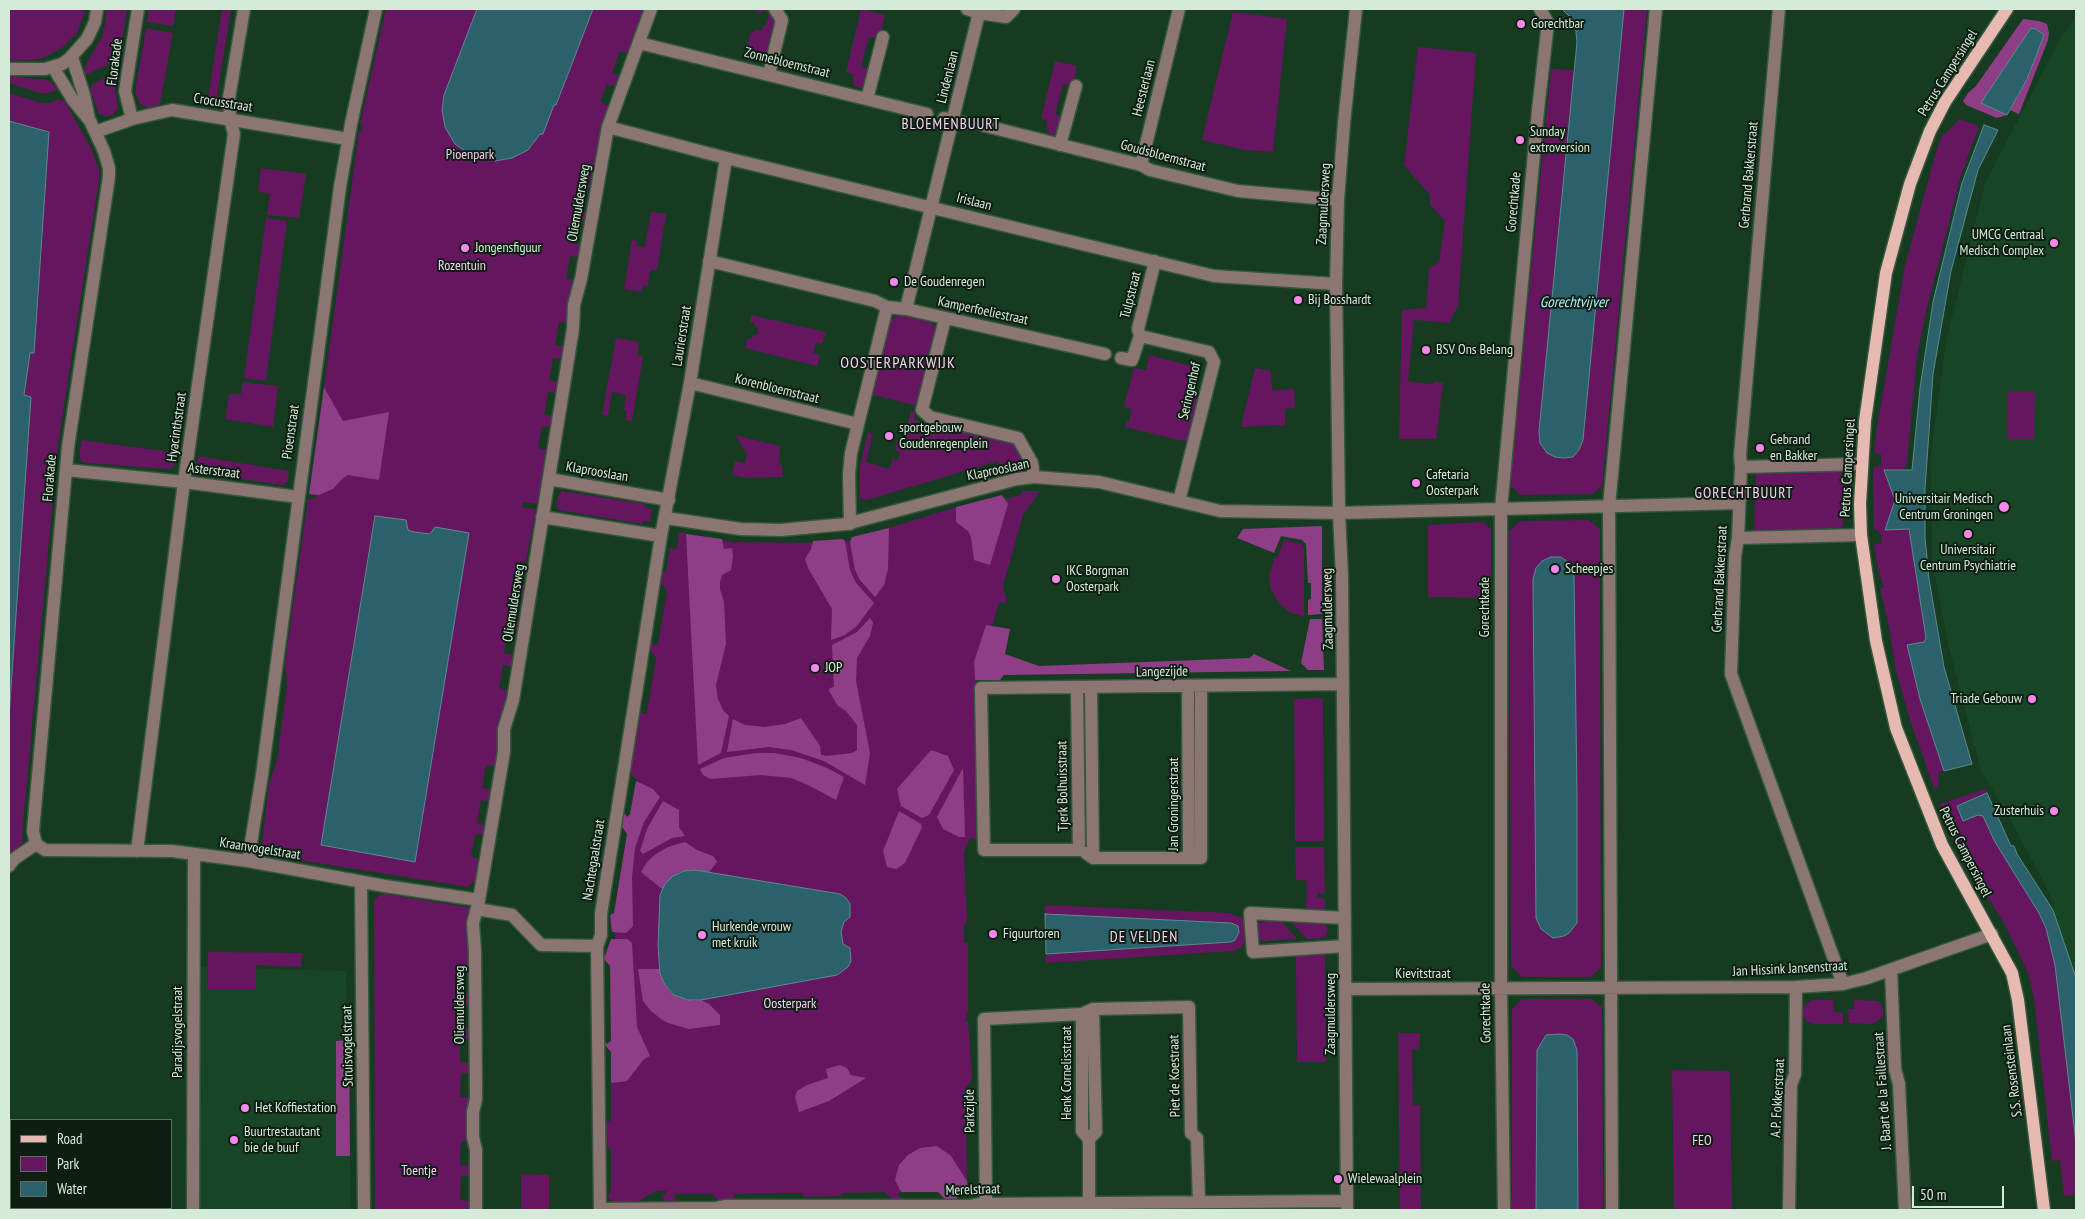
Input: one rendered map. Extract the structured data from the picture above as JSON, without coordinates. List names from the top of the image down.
{
  "streets": {
    "main road": ["Petrus Campersingel", "S.S. Rosensteinlaan"],
    "street": [
      "Florakade",
      "Zonnebloemstraat",
      "Lindenlaan",
      "Heesterlaan",
      "Crocusstraat",
      "Goudsbloemstraat",
      "Gerbrand Bakkerstraat",
      "Irislaan",
      "Gorechtkade",
      "Oliemuldersweg",
      "Zaagmuldersweg",
      "Tulpstraat",
      "Kamperfoeliestraat",
      "Laurierstraat",
      "Korenbloemstraat",
      "Seringenhof",
      "Hyacinthstraat",
      "Pioenstraat",
      "Klaprooslaan",
      "Asterstraat",
      "Langezijde",
      "Tjerk Bolhuisstraat",
      "Jan Groningerstraat",
      "Kraanvogelstraat",
      "Nachtegaalstraat",
      "Jan Hissink Jansenstraat",
      "Kievitstraat",
      "Paradijsvogelstraat",
      "Struisvogelstraat",
      "Henk Cornelisstraat",
      "Piet de Koestraat",
      "J. Baart de la Faillestraat",
      "A.P. Fokkerstraat",
      "Parkzijde",
      "Merelstraat"
    ]
  },
  "crossings": [
    ["Florakade", "Crocusstraat"],
    ["Florakade", "Asterstraat"],
    ["Florakade", "Kraanvogelstraat"],
    ["Zonnebloemstraat", "Oliemuldersweg"],
    ["Petrus Campersingel", "Jan Hissink Jansenstraat"],
    ["Petrus Campersingel", "S.S. Rosensteinlaan"],
    ["Lindenlaan", "Irislaan"],
    ["Lindenlaan", "Kamperfoeliestraat"],
    ["Heesterlaan", "Goudsbloemstraat"],
    ["Crocusstraat", "Hyacinthstraat"],
    ["Crocusstraat", "Pioenstraat"],
    ["Goudsbloemstraat", "Zaagmuldersweg"],
    ["Gerbrand Bakkerstraat", "Klaprooslaan"],
    ["Gerbrand Bakkerstraat", "Jan Hissink Jansenstraat"],
    ["Irislaan", "Oliemuldersweg"],
    ["Irislaan", "Zaagmuldersweg"],
    ["Irislaan", "Tulpstraat"],
    ["Irislaan", "Laurierstraat"],
    ["Gorechtkade", "Klaprooslaan"],
    ["Gorechtkade", "Jan Hissink Jansenstraat"],
    ["Gorechtkade", "Kievitstraat"],
    ["Oliemuldersweg", "Klaprooslaan"],
    ["Oliemuldersweg", "Kraanvogelstraat"],
    ["Zaagmuldersweg", "Klaprooslaan"],
    ["Zaagmuldersweg", "Langezijde"],
    ["Zaagmuldersweg", "Kievitstraat"],
    ["Zaagmuldersweg", "Merelstraat"],
    ["Tulpstraat", "Seringenhof"],
    ["Kamperfoeliestraat", "Laurierstraat"],
    ["Laurierstraat", "Korenbloemstraat"],
    ["Laurierstraat", "Klaprooslaan"],
    ["Laurierstraat", "Nachtegaalstraat"],
    ["Seringenhof", "Klaprooslaan"],
    ["Hyacinthstraat", "Asterstraat"],
    ["Hyacinthstraat", "Kraanvogelstraat"],
    ["Pioenstraat", "Asterstraat"],
    ["Pioenstraat", "Kraanvogelstraat"],
    ["Klaprooslaan", "Nachtegaalstraat"],
    ["Langezijde", "Tjerk Bolhuisstraat"],
    ["Langezijde", "Jan Groningerstraat"],
    ["Kraanvogelstraat", "Nachtegaalstraat"],
    ["Kraanvogelstraat", "Paradijsvogelstraat"],
    ["Kraanvogelstraat", "Struisvogelstraat"],
    ["Nachtegaalstraat", "Merelstraat"],
    ["Jan Hissink Jansenstraat", "Kievitstraat"],
    ["Jan Hissink Jansenstraat", "S.S. Rosensteinlaan"],
    ["Jan Hissink Jansenstraat", "J. Baart de la Faillestraat"],
    ["Jan Hissink Jansenstraat", "A.P. Fokkerstraat"],
    ["Henk Cornelisstraat", "Piet de Koestraat"],
    ["Henk Cornelisstraat", "Parkzijde"],
    ["Henk Cornelisstraat", "Merelstraat"],
    ["Piet de Koestraat", "Merelstraat"],
    ["Parkzijde", "Merelstraat"]
  ],
  "districts": [
    "BLOEMENBUURT",
    "OOSTERPARKWIJK",
    "GORECHTBUURT",
    "DE VELDEN"
  ],
  "water": ["Gorechtvijver"],
  "parks": [
    "Pioenpark",
    "Rozentuin",
    "Oosterpark",
    "FEO",
    "Toentje"
  ],
  "places": [
    "Gorechtbar",
    "Sunday extroversion",
    "UMCG Centraal Medisch Complex",
    "Jongensfiguur",
    "De Goudenregen",
    "Bij Bosshardt",
    "BSV Ons Belang",
    "sportgebouw Goudenregenplein",
    "Gebrand en Bakker",
    "Cafetaria Oosterpark",
    "Universitair Medisch Centrum Groningen",
    "Universitair Centrum Psychiatrie",
    "Scheepjes",
    "IKC Borgman Oosterpark",
    "JOP",
    "Triade Gebouw",
    "Zusterhuis",
    "Figuurtoren",
    "Hurkende vrouw met kruik",
    "Het Koffiestation",
    "Buurtrestautant bie de buuf",
    "Wielewaalplein"
  ],
  "legend": ["Road", "Park", "Water"],
  "scale_bar": "50 m"
}
